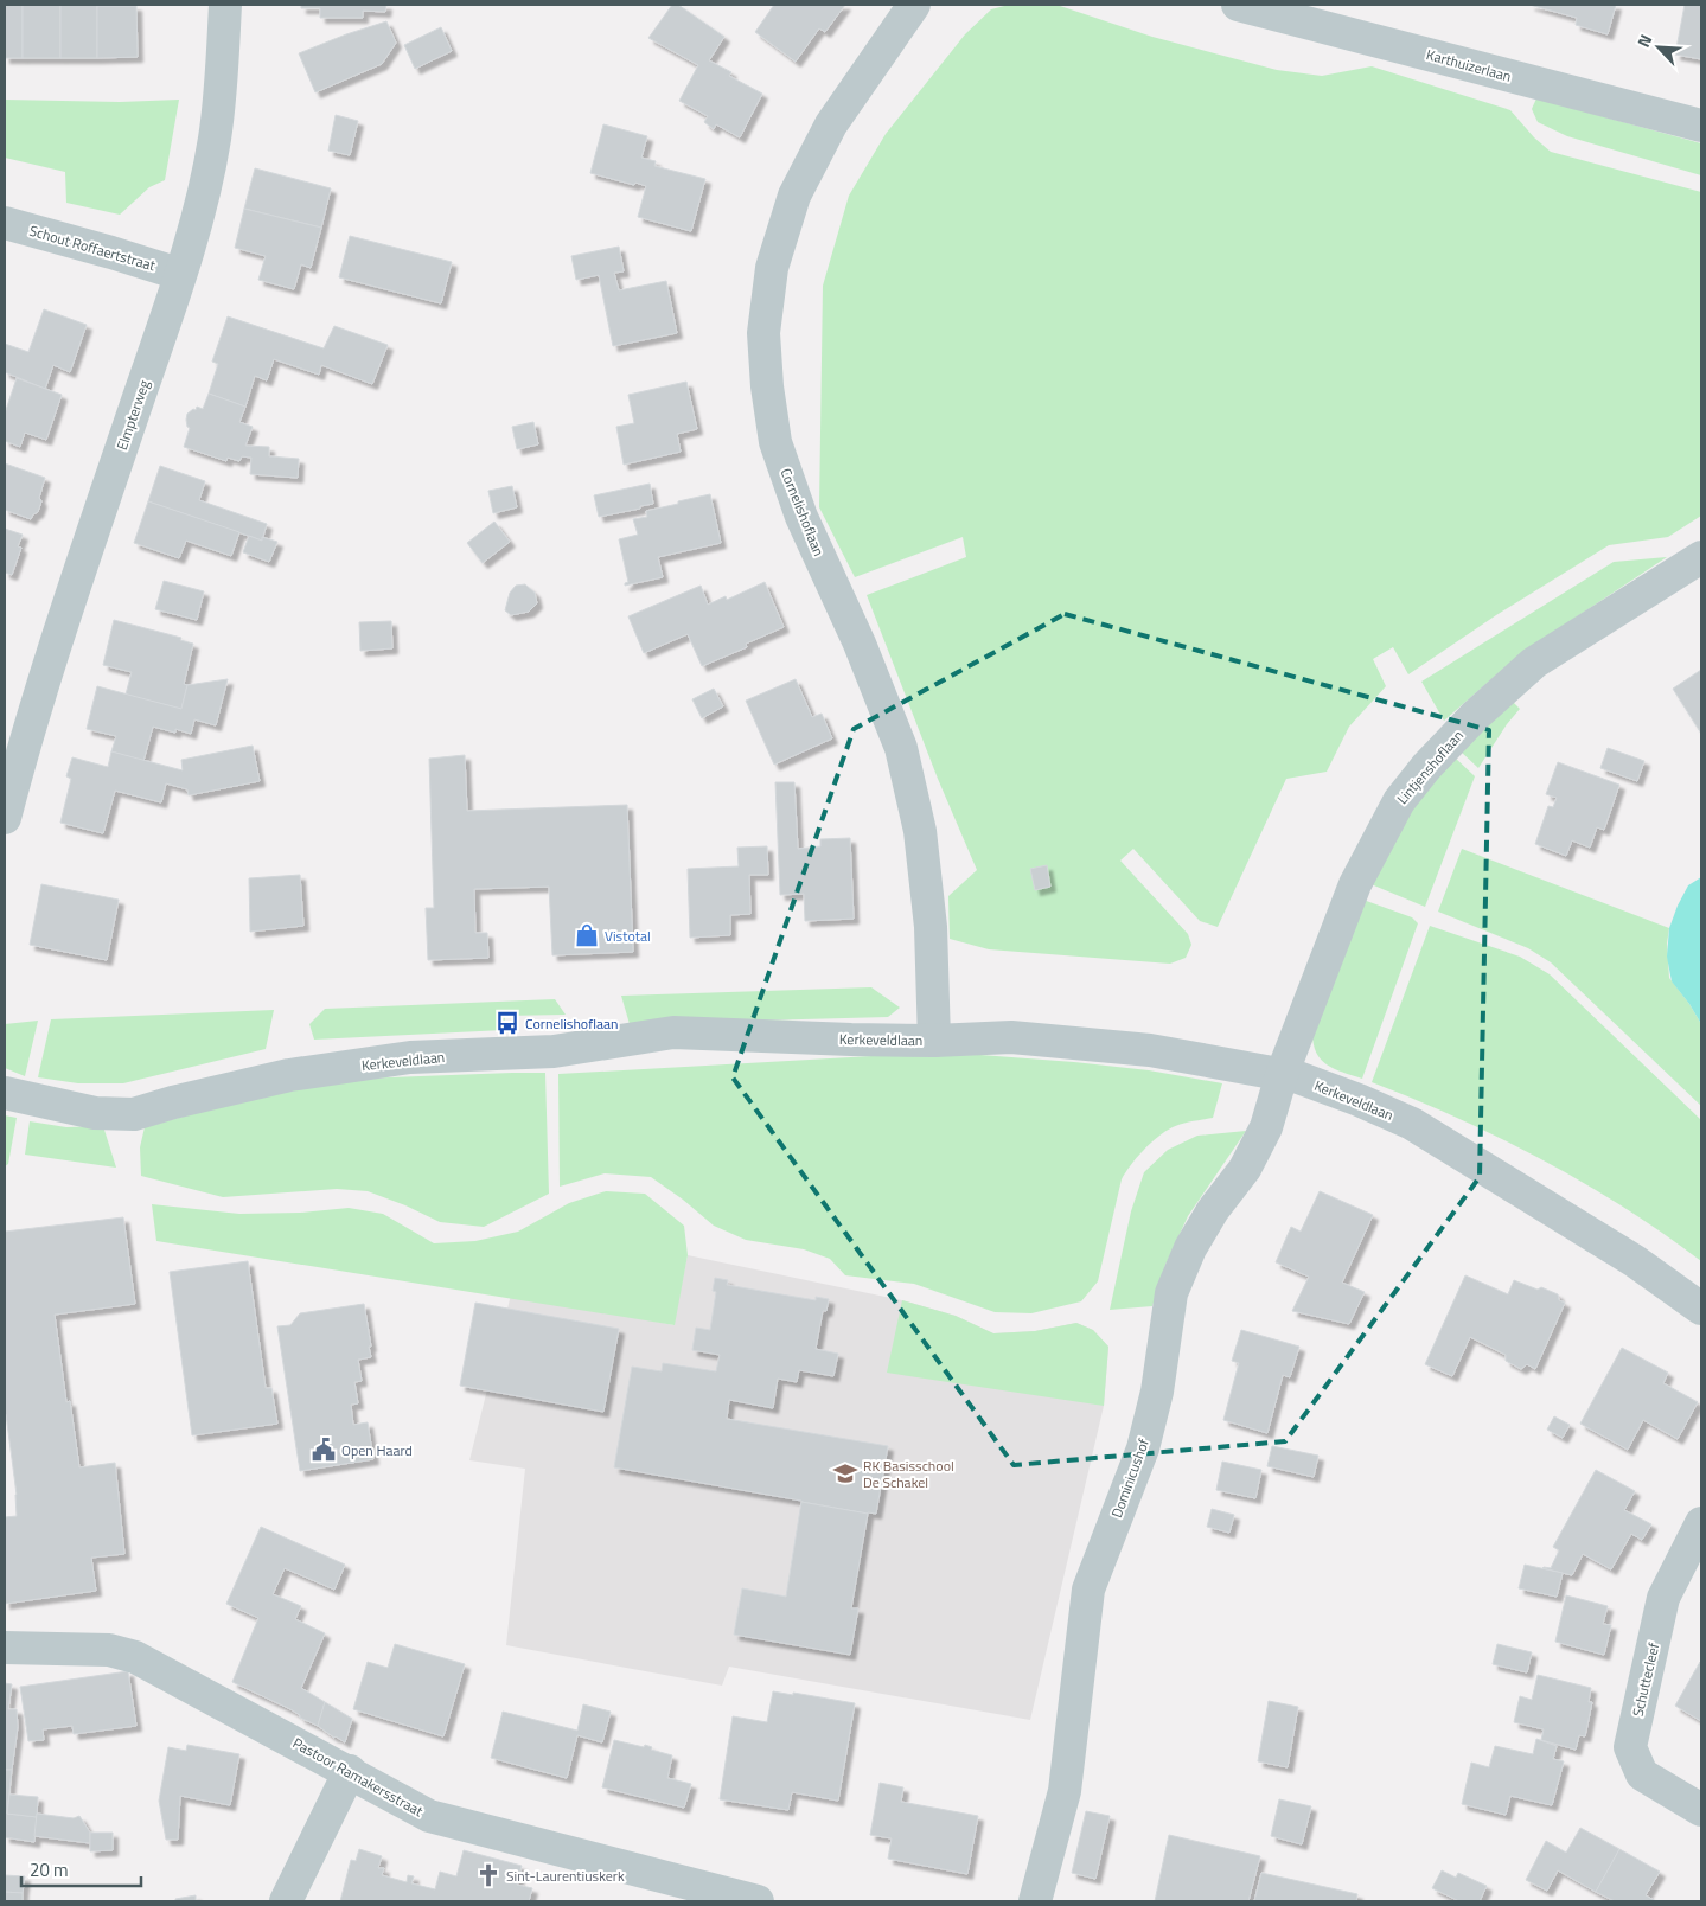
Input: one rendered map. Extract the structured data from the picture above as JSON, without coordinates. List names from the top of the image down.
{
  "streets": {
    "street": [
      "Karthuizerlaan",
      "Schout Roffaertstraat",
      "Elmpterweg",
      "Cornelishoflaan",
      "Lintjenshoflaan",
      "Kerkeveldlaan",
      "Dominicushof",
      "Schuttecleef",
      "Pastoor Ramakersstraat"
    ]
  },
  "crossings": [
    ["Schout Roffaertstraat", "Elmpterweg"],
    ["Cornelishoflaan", "Kerkeveldlaan"],
    ["Lintjenshoflaan", "Kerkeveldlaan"],
    ["Lintjenshoflaan", "Dominicushof"],
    ["Kerkeveldlaan", "Dominicushof"]
  ],
  "places": {
    "shop": ["Vistotal"],
    "bus stop": ["Cornelishoflaan"],
    "public building": ["Open Haard"],
    "school or university": ["RK Basisschool De Schakel"],
    "church": ["Sint-Laurentiuskerk"]
  },
  "scale_bar": "20 m",
  "north": "top left"
}
